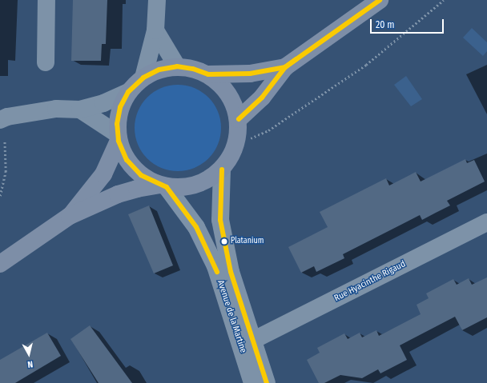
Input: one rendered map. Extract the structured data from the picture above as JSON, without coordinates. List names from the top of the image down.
{
  "streets": {
    "street": ["Rue Hyacinthe Rigaud", "Avenue de la Martine"]
  },
  "crossings": [
    ["Rue Hyacinthe Rigaud", "Avenue de la Martine"]
  ],
  "places": ["Platanium"],
  "scale_bar": "20 m",
  "north": "bottom"
}
